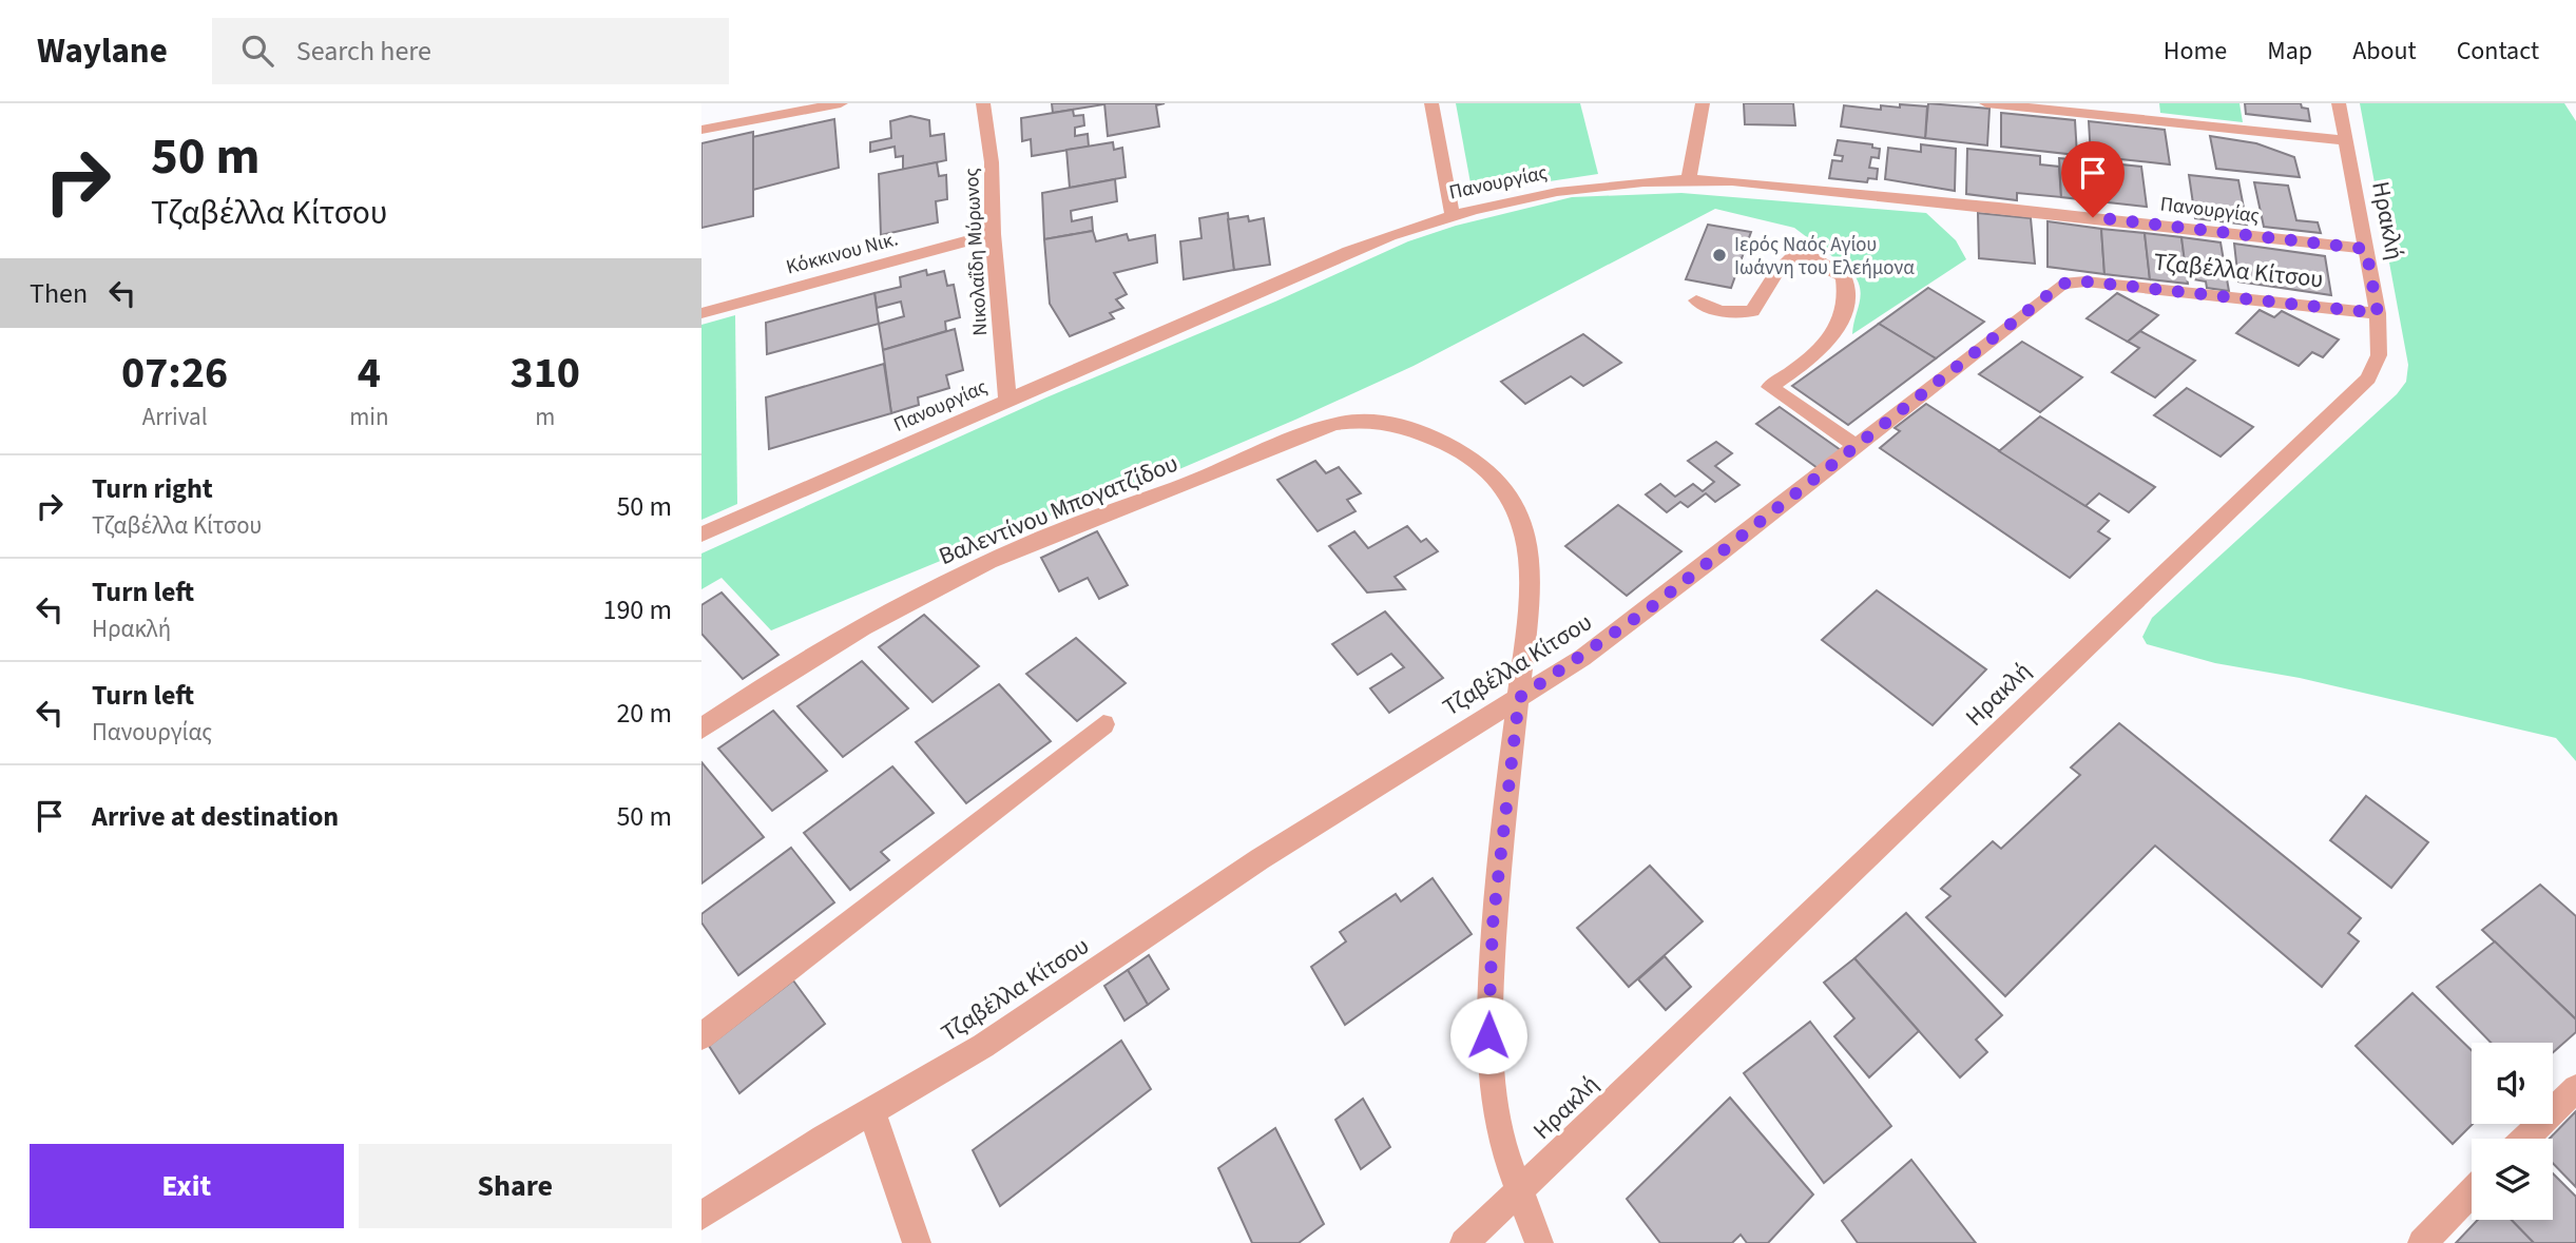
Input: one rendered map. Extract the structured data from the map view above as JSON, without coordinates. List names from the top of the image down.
{
  "streets": {
    "street": [
      "Πανουργίας",
      "Ηρακλή",
      "Κόκκινου Νικ.",
      "Νικολαΐδη Μύρωνος",
      "Τζαβέλλα Κίτσου",
      "Βαλεντίνου Μπογατζίδου"
    ]
  },
  "crossings": [
    ["Πανουργίας", "Ηρακλή"],
    ["Πανουργίας", "Νικολαΐδη Μύρωνος"],
    ["Ηρακλή", "Τζαβέλλα Κίτσου"],
    ["Ηρακλή", "Βαλεντίνου Μπογατζίδου"],
    ["Κόκκινου Νικ.", "Νικολαΐδη Μύρωνος"],
    ["Τζαβέλλα Κίτσου", "Βαλεντίνου Μπογατζίδου"]
  ],
  "places": ["Ιερός Ναός Αγίου Ιωάννη του Ελεήμονα"],
  "page": {
    "header": "Waylane",
    "search": "Search here",
    "nav": [
      "Home",
      "Map",
      "About",
      "Contact"
    ],
    "turn": ["50 m", "Τζαβέλλα Κίτσου"],
    "then": "Then",
    "eta": [
      "07:26",
      "Arrival",
      "4",
      "min",
      "310",
      "m"
    ],
    "list": [
      {
        "name": "Turn right",
        "note": "Τζαβέλλα Κίτσου",
        "value": "50 m"
      },
      {
        "name": "Turn left",
        "note": "Ηρακλή",
        "value": "190 m"
      },
      {
        "name": "Turn left",
        "note": "Πανουργίας",
        "value": "20 m"
      },
      {
        "name": "Arrive at destination",
        "value": "50 m"
      }
    ],
    "buttons": ["Exit", "Share"]
  }
}
